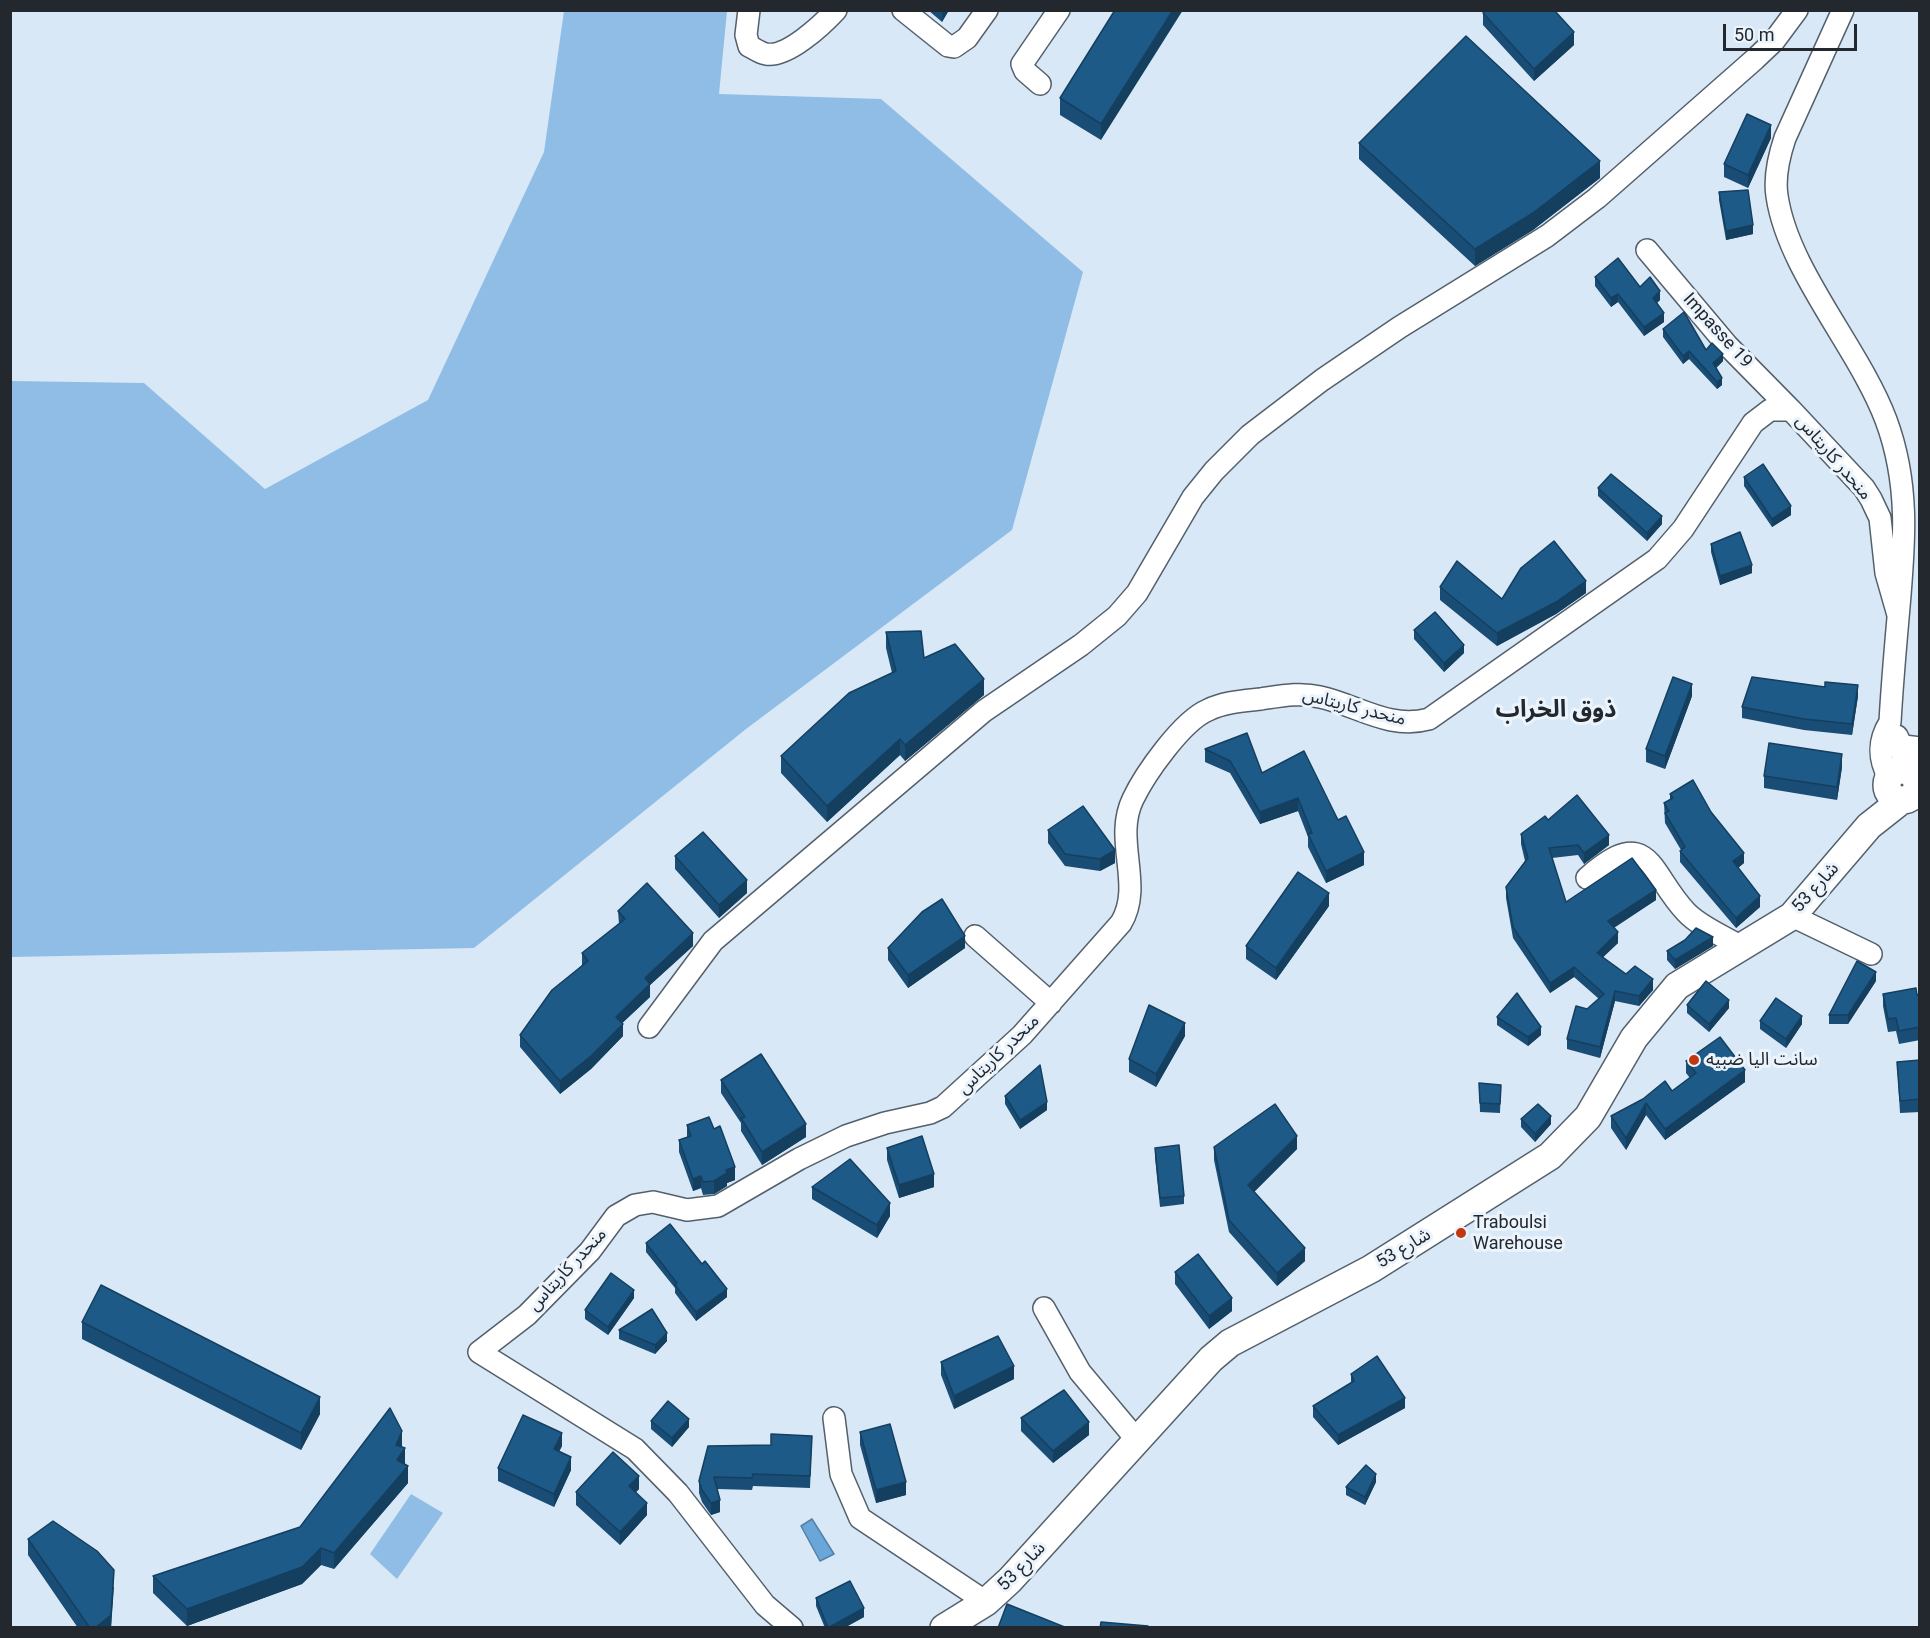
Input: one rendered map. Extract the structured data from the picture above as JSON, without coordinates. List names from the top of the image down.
{
  "streets": {
    "street": ["Impasse 19", "منحدر كاريتاس", "شارع 53"]
  },
  "crossings": [
    ["Impasse 19", "منحدر كاريتاس"]
  ],
  "districts": ["ذوق الخراب"],
  "places": ["سانت اليا ضبيه", "Traboulsi Warehouse"],
  "scale_bar": "50 m"
}
